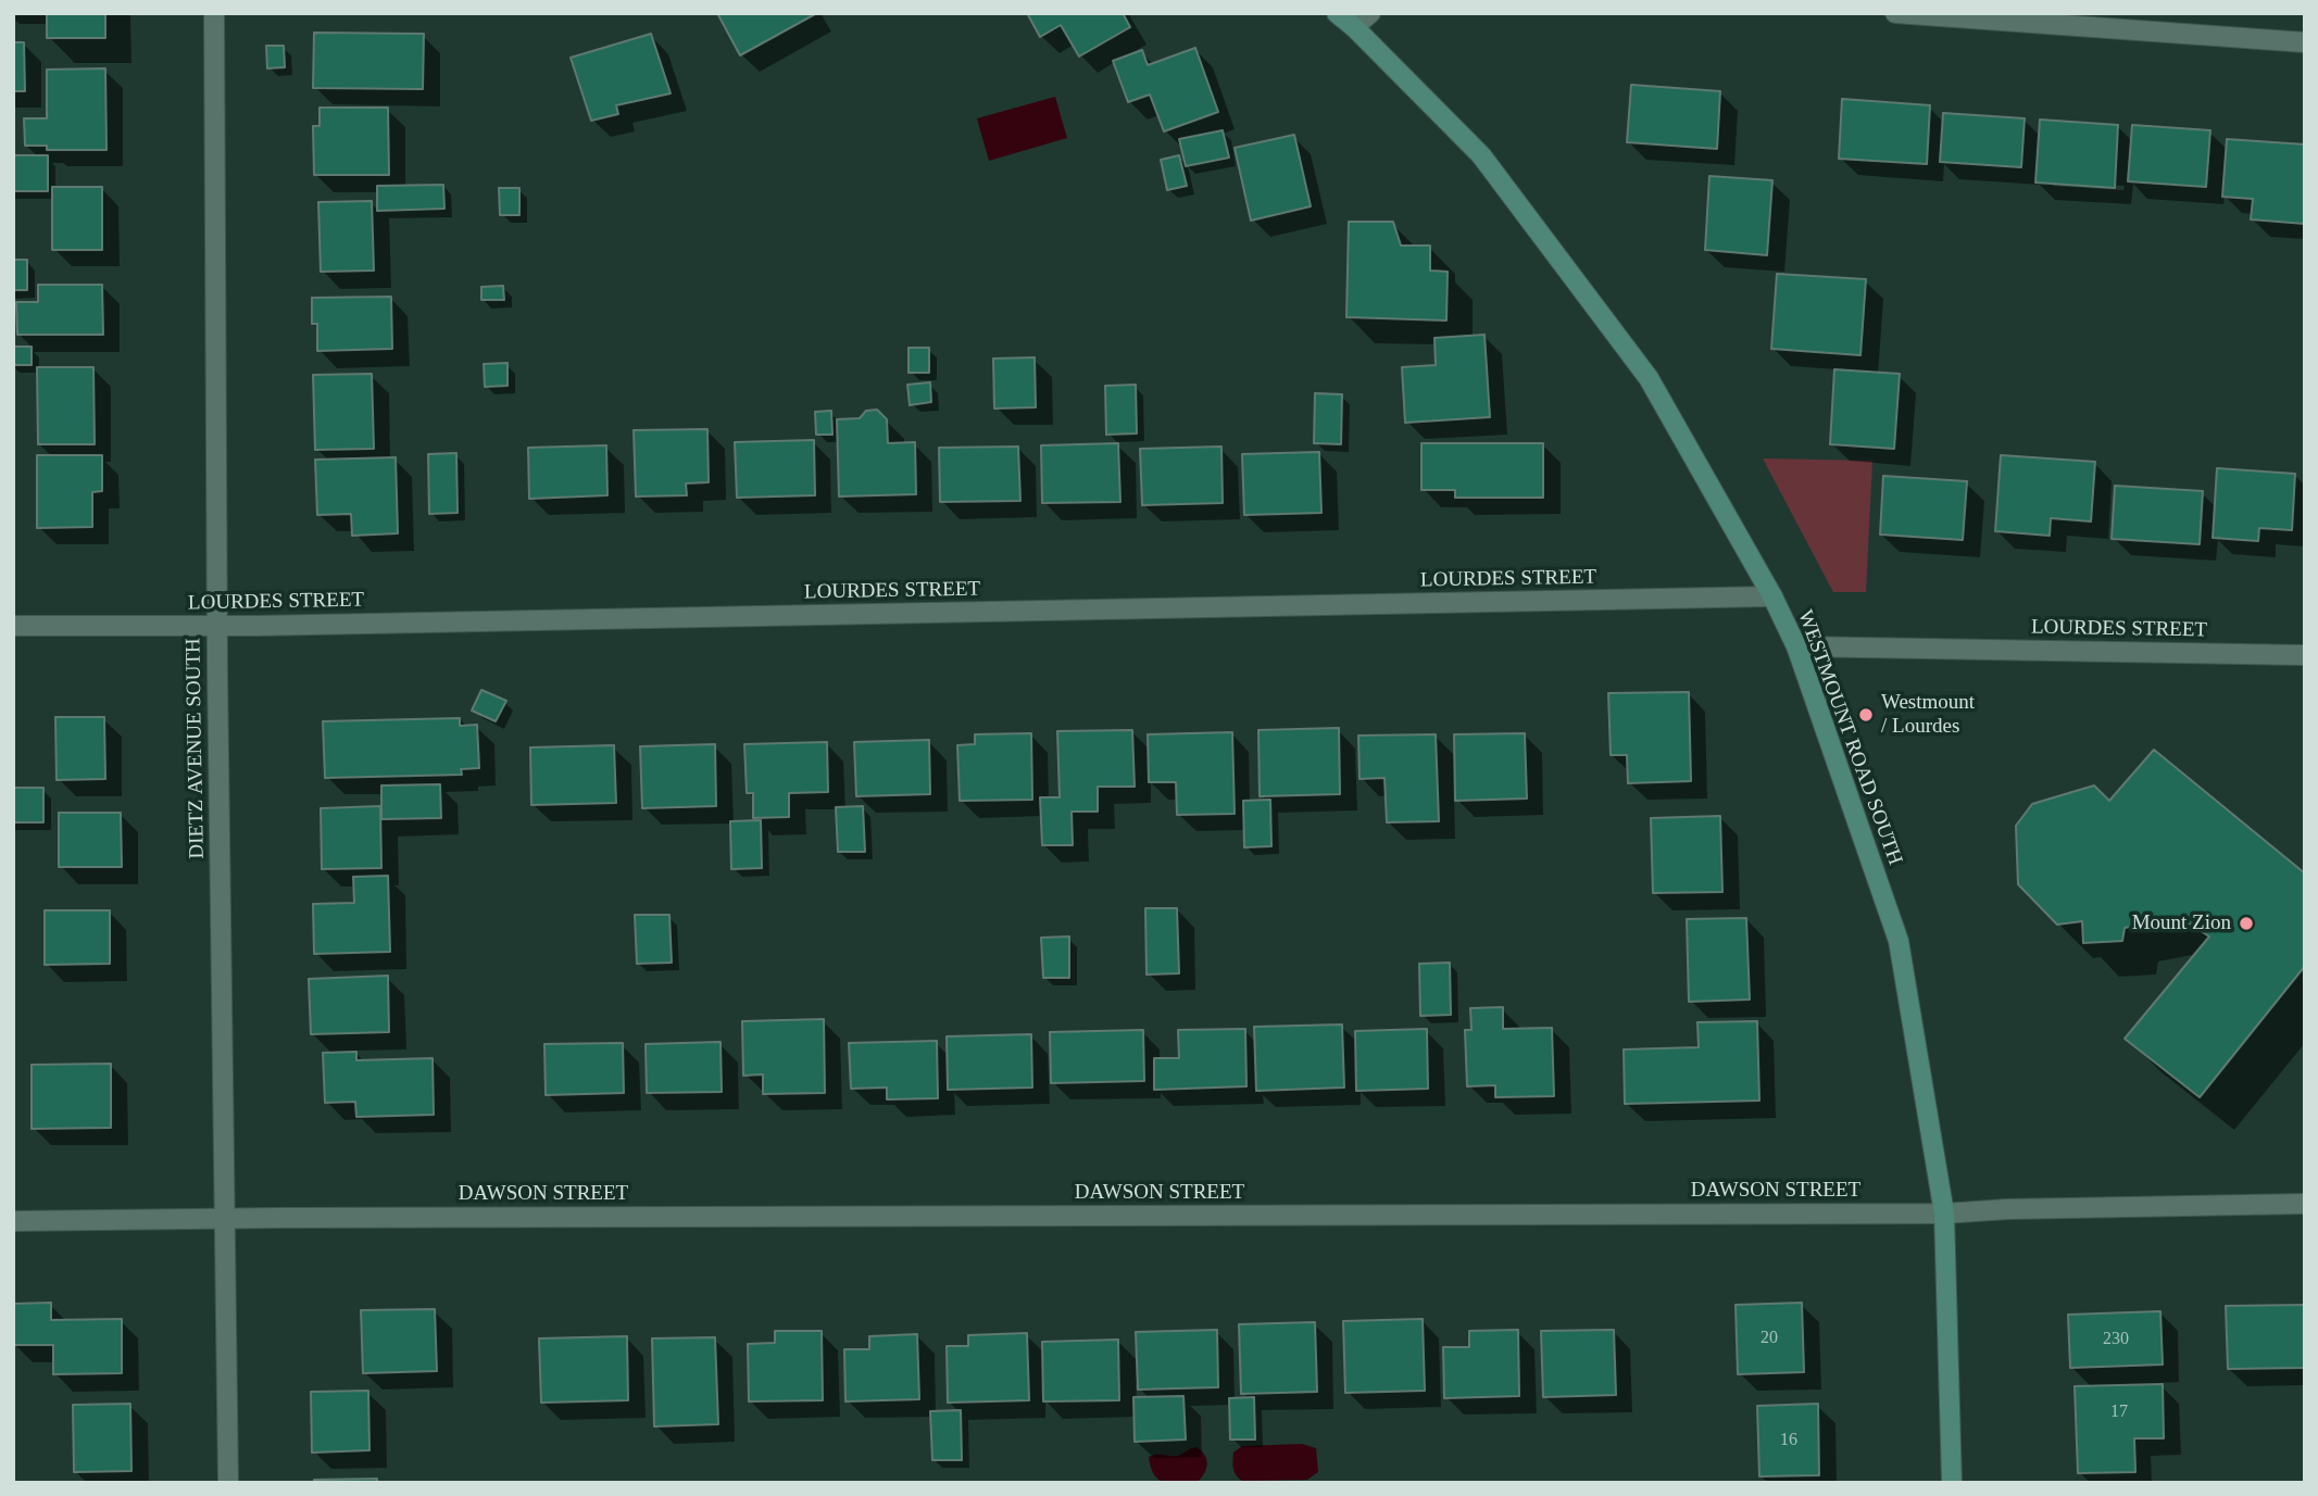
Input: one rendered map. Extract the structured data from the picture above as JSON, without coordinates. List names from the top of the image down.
{
  "streets": {
    "main road": ["WESTMOUNT ROAD SOUTH"],
    "street": ["LOURDES STREET", "DIETZ AVENUE SOUTH", "DAWSON STREET"]
  },
  "crossings": [
    ["LOURDES STREET", "WESTMOUNT ROAD SOUTH"],
    ["LOURDES STREET", "DIETZ AVENUE SOUTH"],
    ["WESTMOUNT ROAD SOUTH", "DAWSON STREET"],
    ["DIETZ AVENUE SOUTH", "DAWSON STREET"]
  ],
  "places": ["Westmount / Lourdes", "Mount Zion"],
  "house_numbers": [
    "20",
    "230",
    "17",
    "16"
  ]
}
